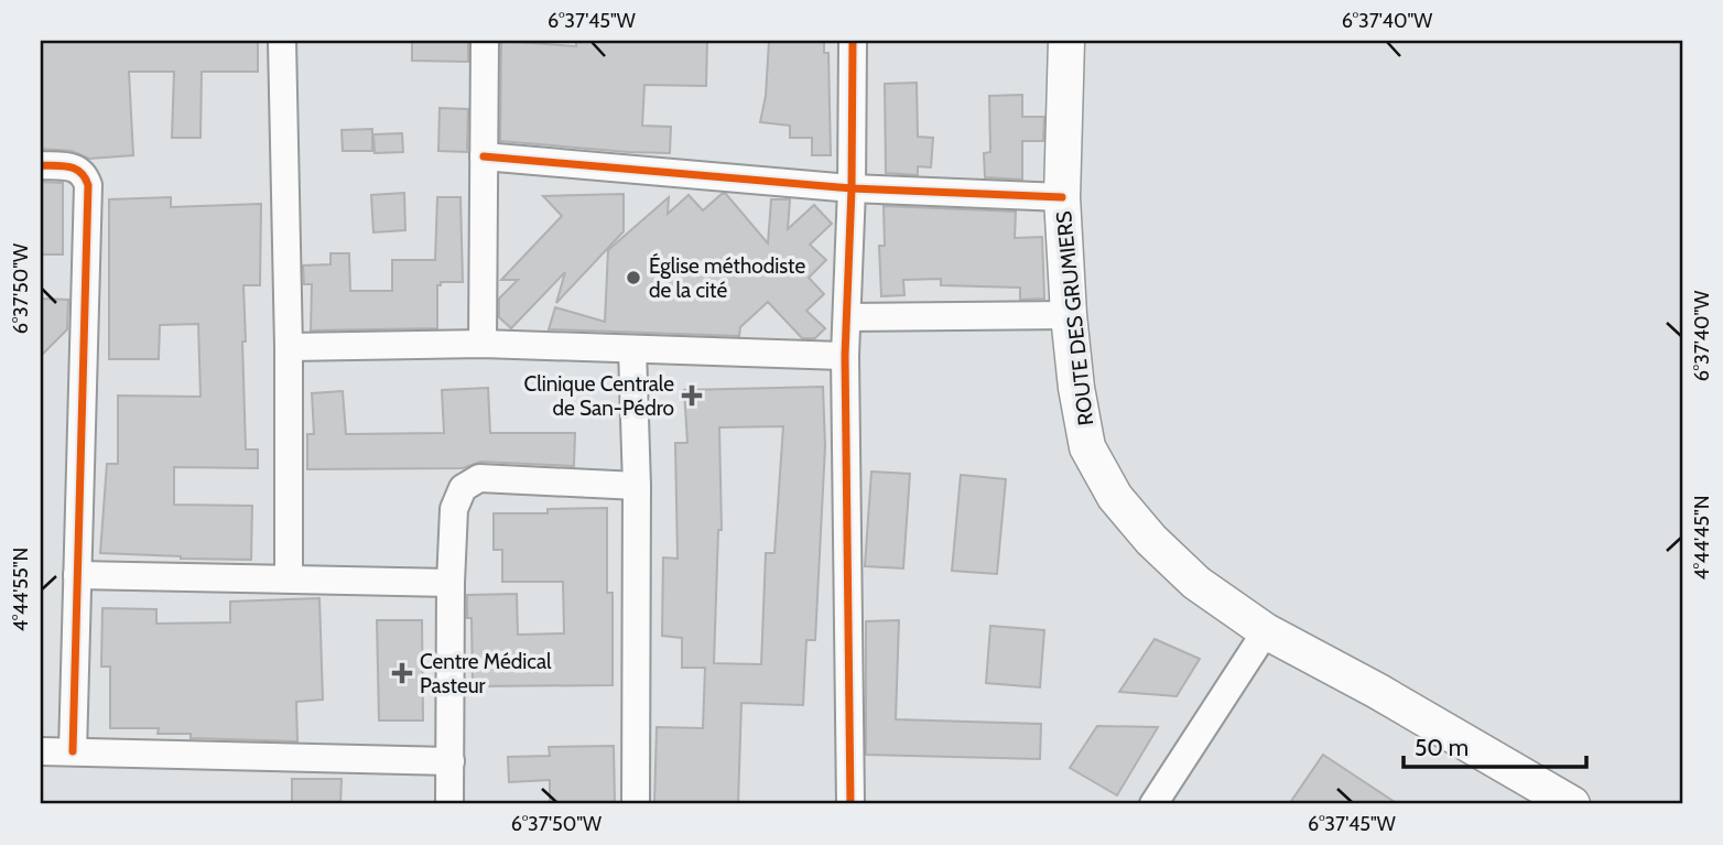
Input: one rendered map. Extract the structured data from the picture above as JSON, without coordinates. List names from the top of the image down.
{
  "streets": {
    "main road": ["ROUTE DES GRUMIERS"]
  },
  "places": {
    "other": ["Église méthodiste de la cité"],
    "health": ["Clinique Centrale de San-Pédro", "Centre Médical Pasteur"]
  },
  "scale_bar": "50 m",
  "coordinates": [
    "6°37'45\"W",
    "6°37'40\"W",
    "6°37'50\"W",
    "4°44'45\"N",
    "4°44'55\"N"
  ]
}
